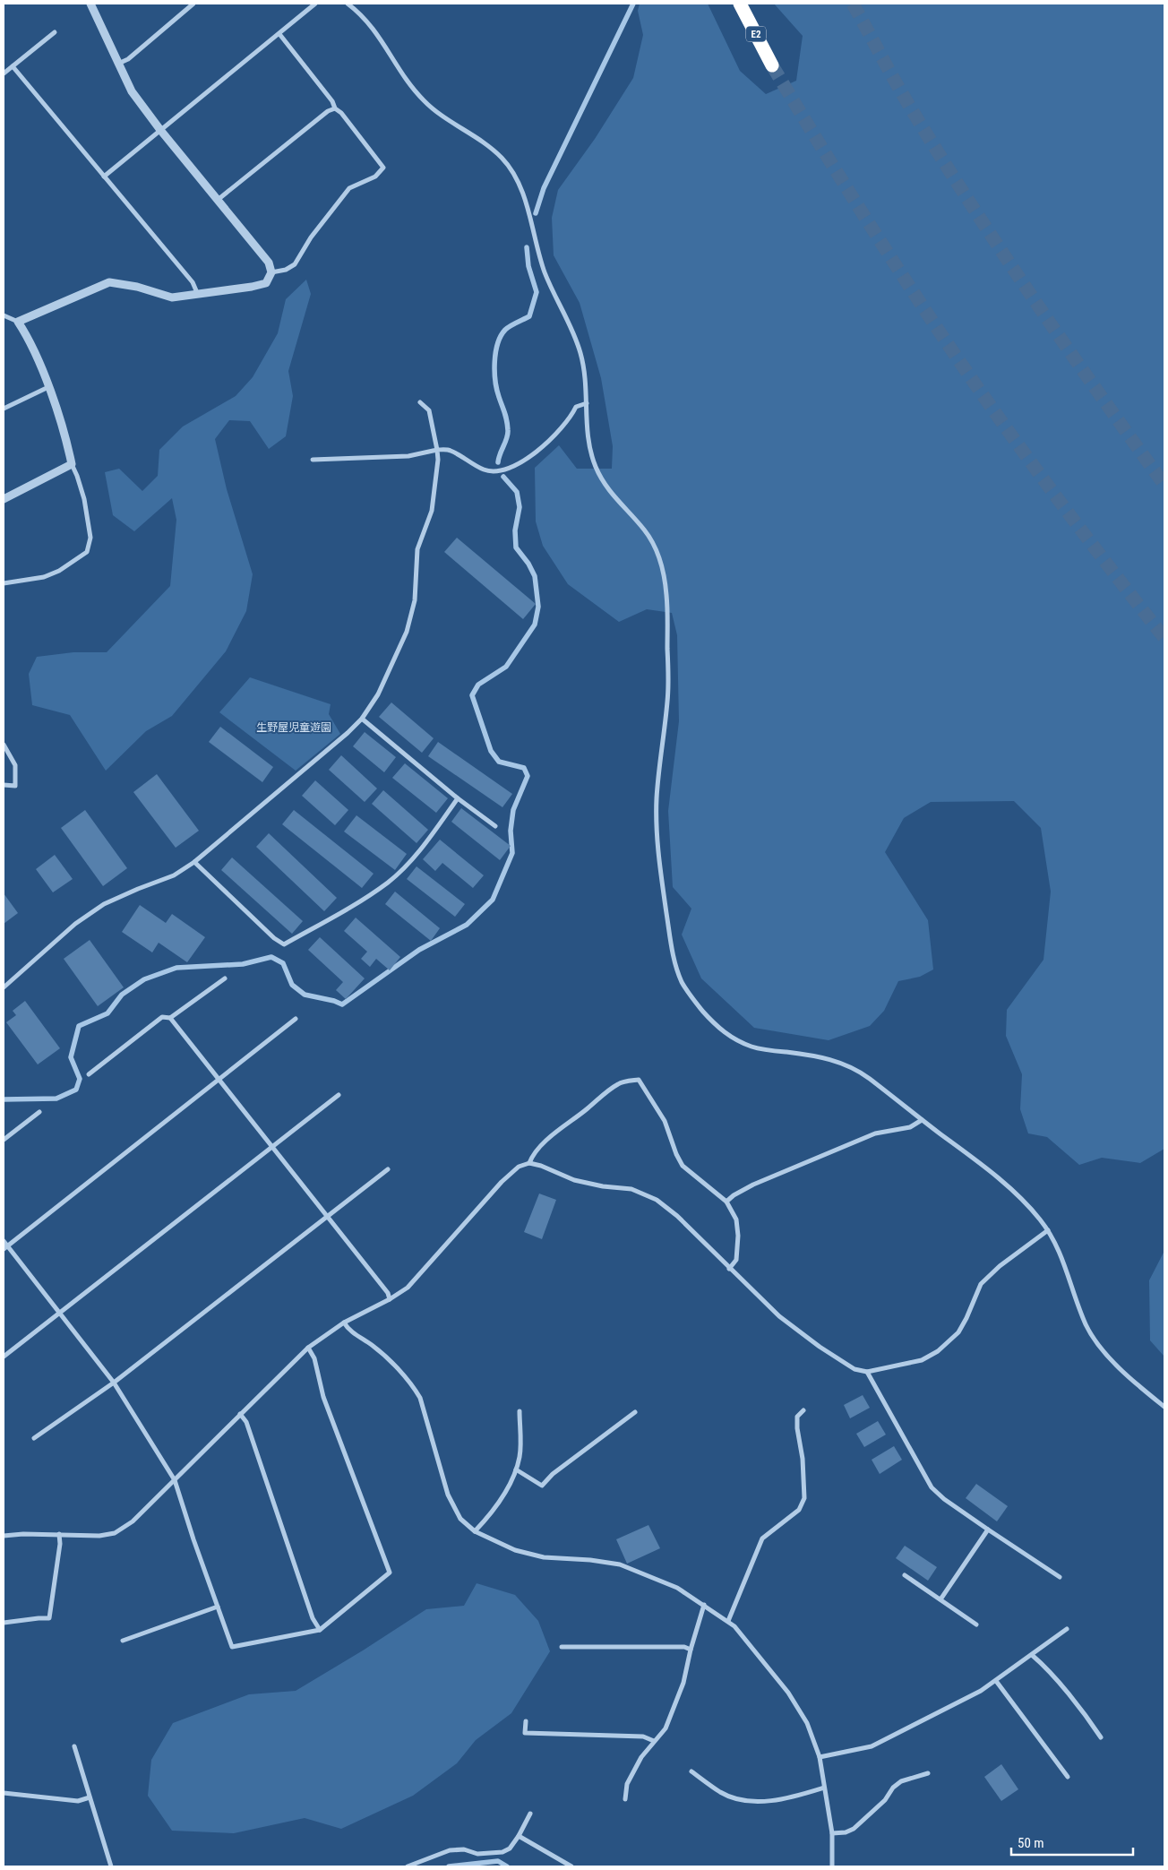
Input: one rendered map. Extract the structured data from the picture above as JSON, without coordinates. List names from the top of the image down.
{
  "streets": {
    "highway": ["E2"]
  },
  "parks": ["生野屋児童遊園"],
  "scale_bar": "50 m"
}
